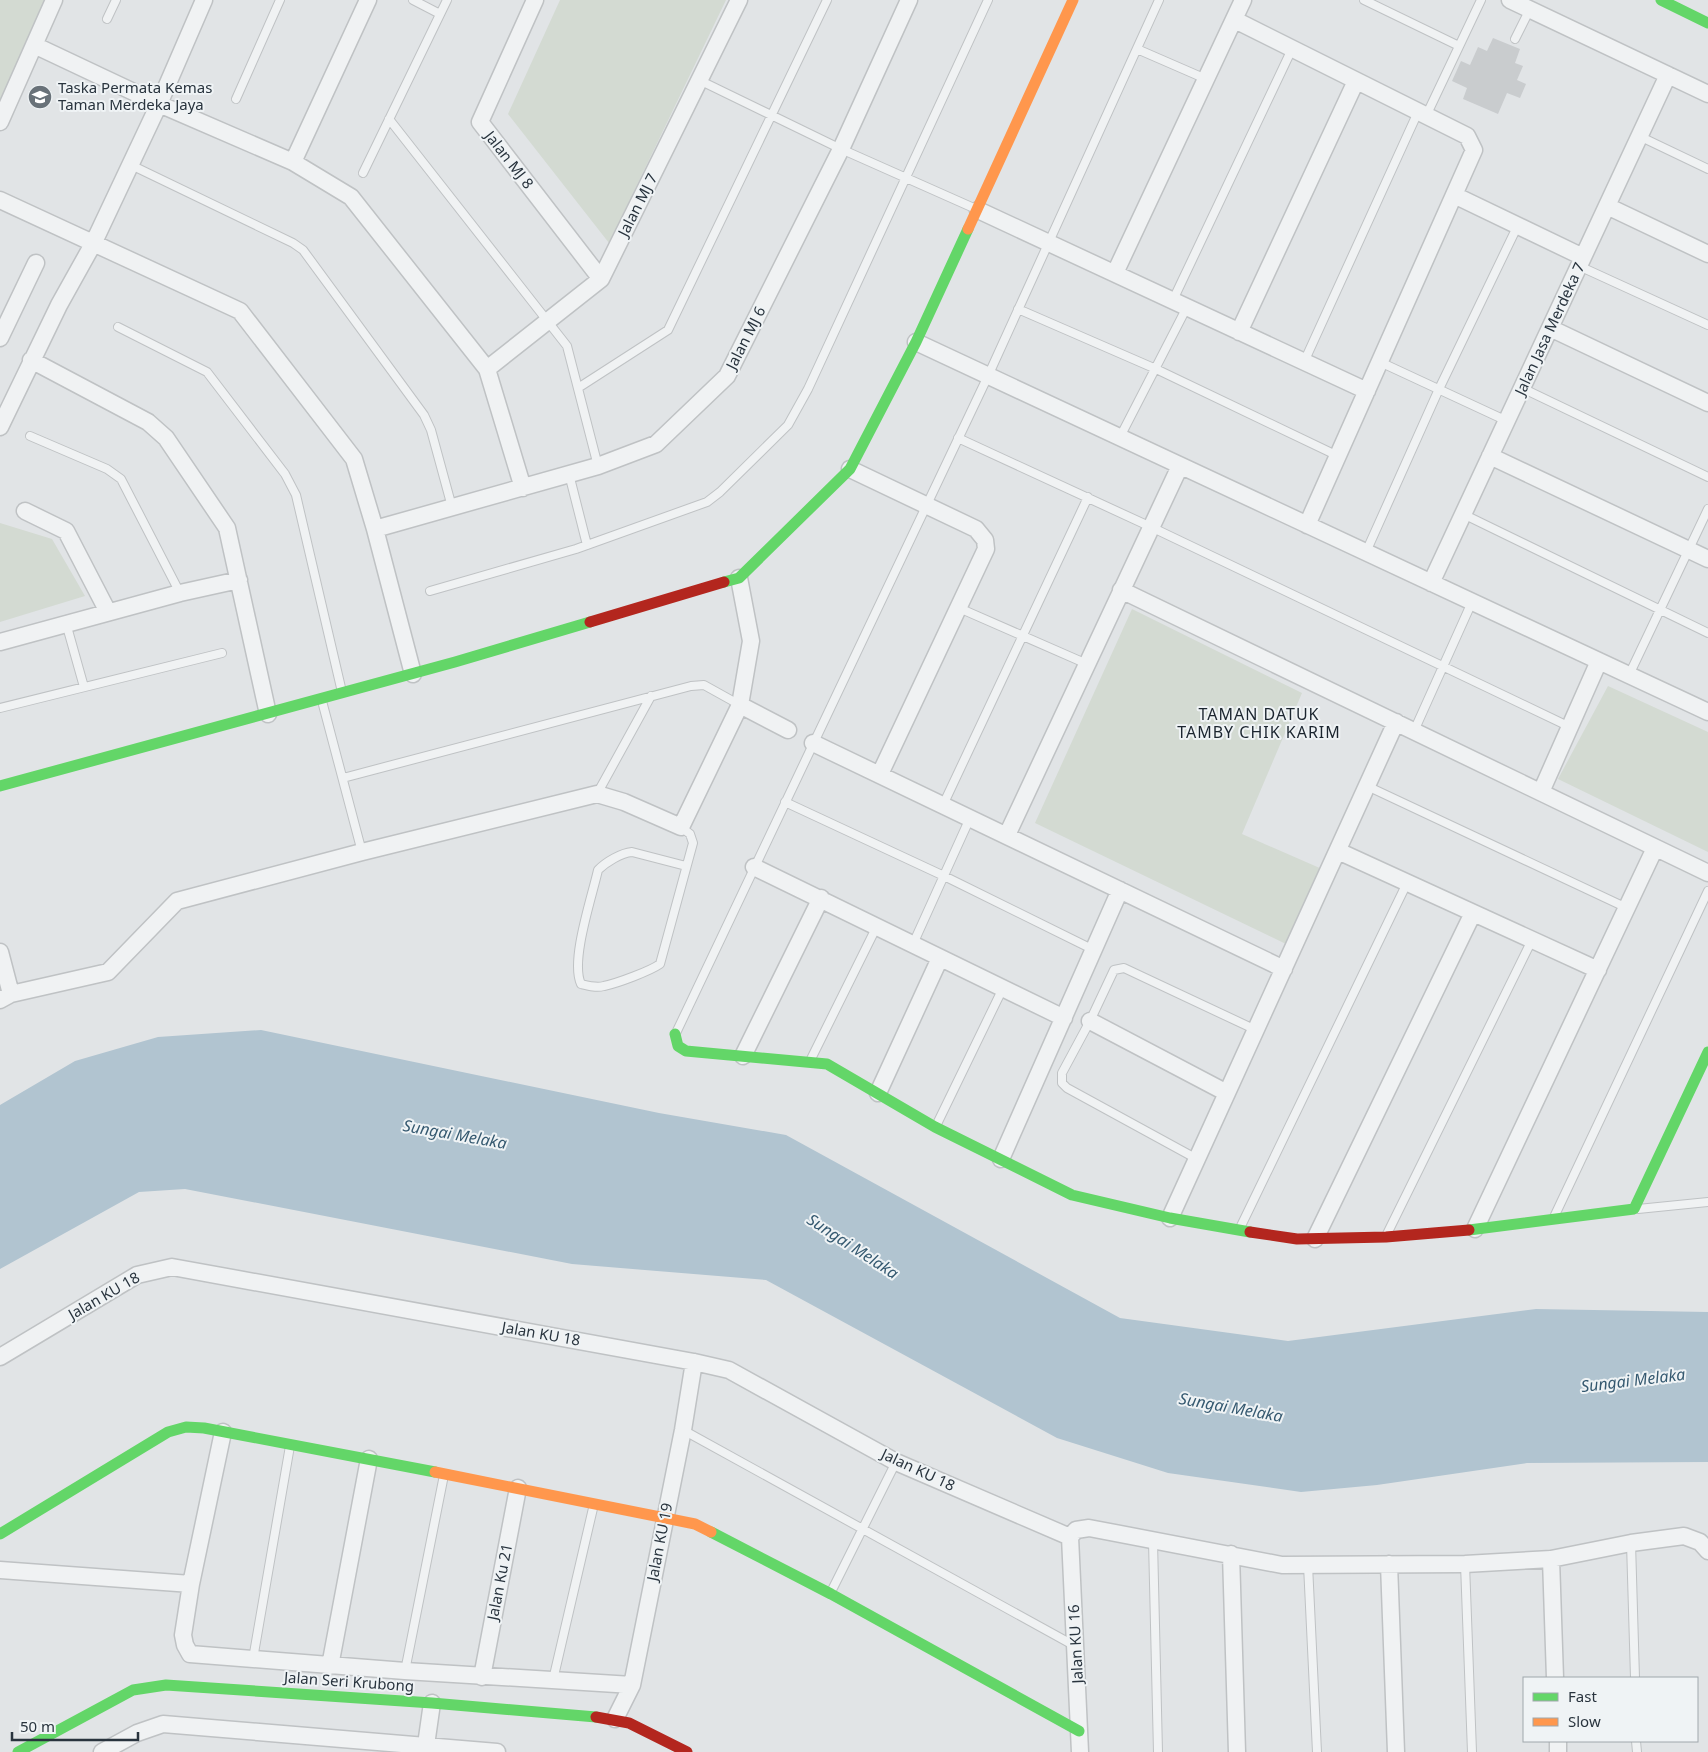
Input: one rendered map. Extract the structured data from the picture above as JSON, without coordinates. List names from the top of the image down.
{
  "streets": {
    "street": [
      "Jalan MJ 8",
      "Jalan MJ 7",
      "Jalan Jasa Merdeka 7",
      "Jalan MJ 6",
      "Jalan KU 18",
      "Jalan KU 19",
      "Jalan Ku 21",
      "Jalan KU 16",
      "Jalan Seri Krubong"
    ]
  },
  "crossings": [
    ["Jalan MJ 8", "Jalan MJ 7"],
    ["Jalan KU 18", "Jalan KU 19"],
    ["Jalan KU 18", "Jalan KU 16"],
    ["Jalan KU 19", "Jalan Seri Krubong"]
  ],
  "districts": ["TAMAN DATUK TAMBY CHIK KARIM"],
  "water": ["Sungai Melaka"],
  "places": {
    "school or university": ["Taska Permata Kemas Taman Merdeka Jaya"]
  },
  "legend": ["Fast", "Slow"],
  "scale_bar": "50 m"
}
